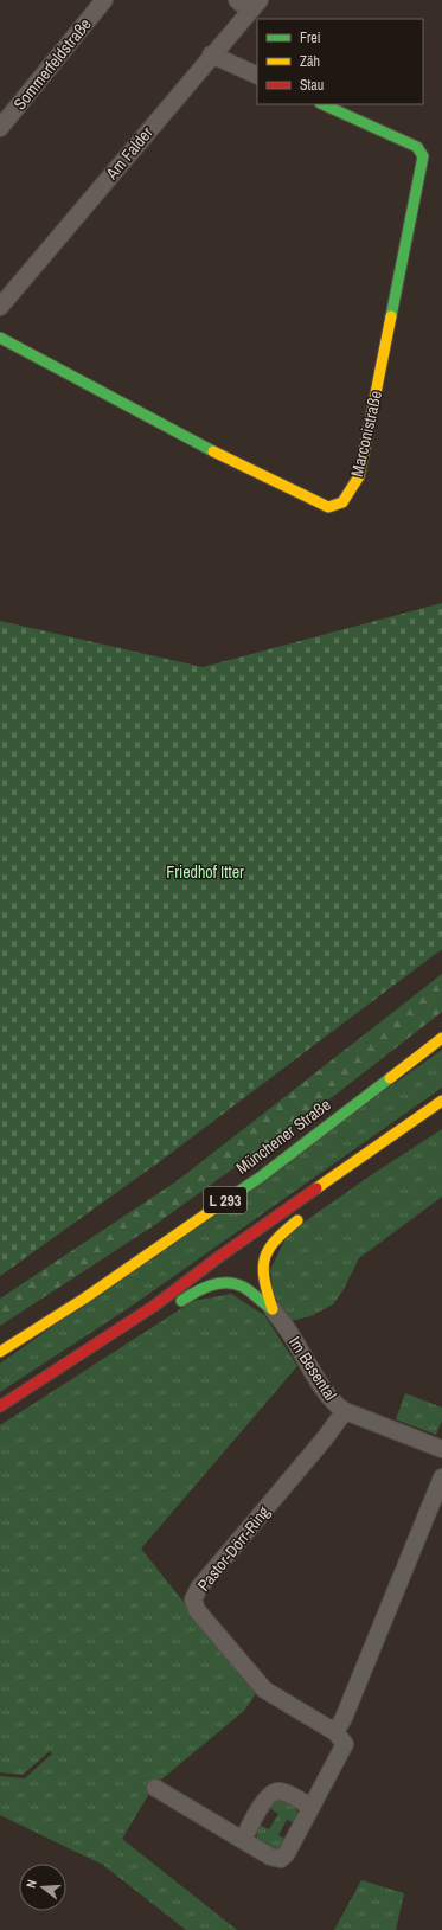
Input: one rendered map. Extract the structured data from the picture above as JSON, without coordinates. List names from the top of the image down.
{
  "streets": {
    "main road": ["Marconistraße", "Münchener Straße", "L 293"],
    "street": [
      "Sommerfeldstraße",
      "Am Falder",
      "Im Besental",
      "Pastor-Dörr-Ring"
    ]
  },
  "crossings": [
    ["Im Besental", "Pastor-Dörr-Ring"]
  ],
  "parks": ["Friedhof Itter"],
  "legend": ["Frei", "Zäh", "Stau"],
  "north": "left"
}
